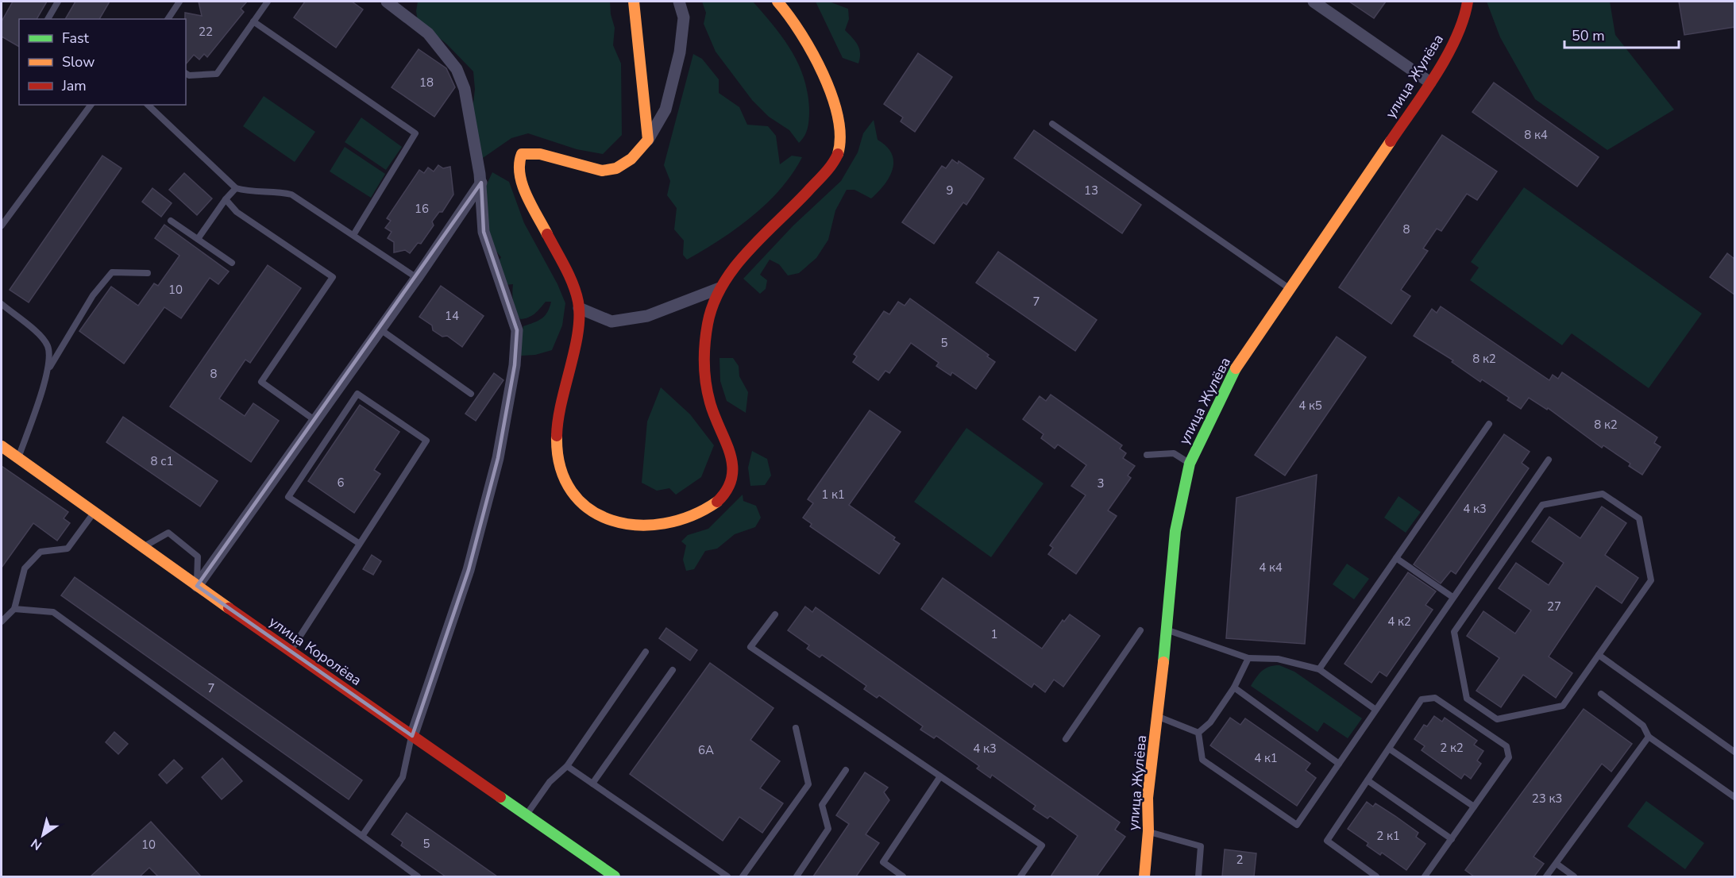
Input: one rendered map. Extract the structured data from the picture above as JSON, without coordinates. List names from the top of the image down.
{
  "streets": {
    "street": ["улица Жулёва", "улица Королёва"]
  },
  "house_numbers": [
    "22",
    "18",
    "8 к4",
    "9",
    "13",
    "16",
    "8",
    "10",
    "7",
    "14",
    "5",
    "8 к2",
    "8",
    "4 к5",
    "8 к2",
    "8 с1",
    "6",
    "3",
    "1 к1",
    "4 к3",
    "4 к4",
    "27",
    "4 к2",
    "1",
    "7",
    "2 к2",
    "4 к3",
    "6А",
    "4 к1",
    "23 к3",
    "2 к1",
    "5",
    "10",
    "2"
  ],
  "legend": ["Fast", "Slow", "Jam"],
  "scale_bar": "50 m",
  "north": "bottom left"
}
